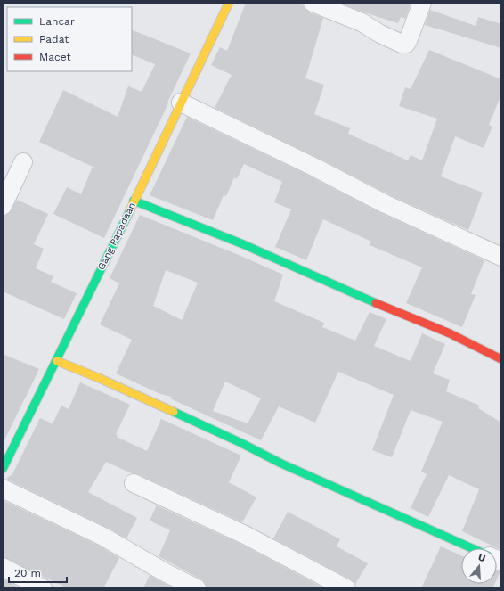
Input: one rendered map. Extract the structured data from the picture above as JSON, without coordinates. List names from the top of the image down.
{
  "streets": {
    "street": ["Gang Papadaan"]
  },
  "legend": ["Lancar", "Padat", "Macet"],
  "scale_bar": "20 m",
  "north": "top"
}
